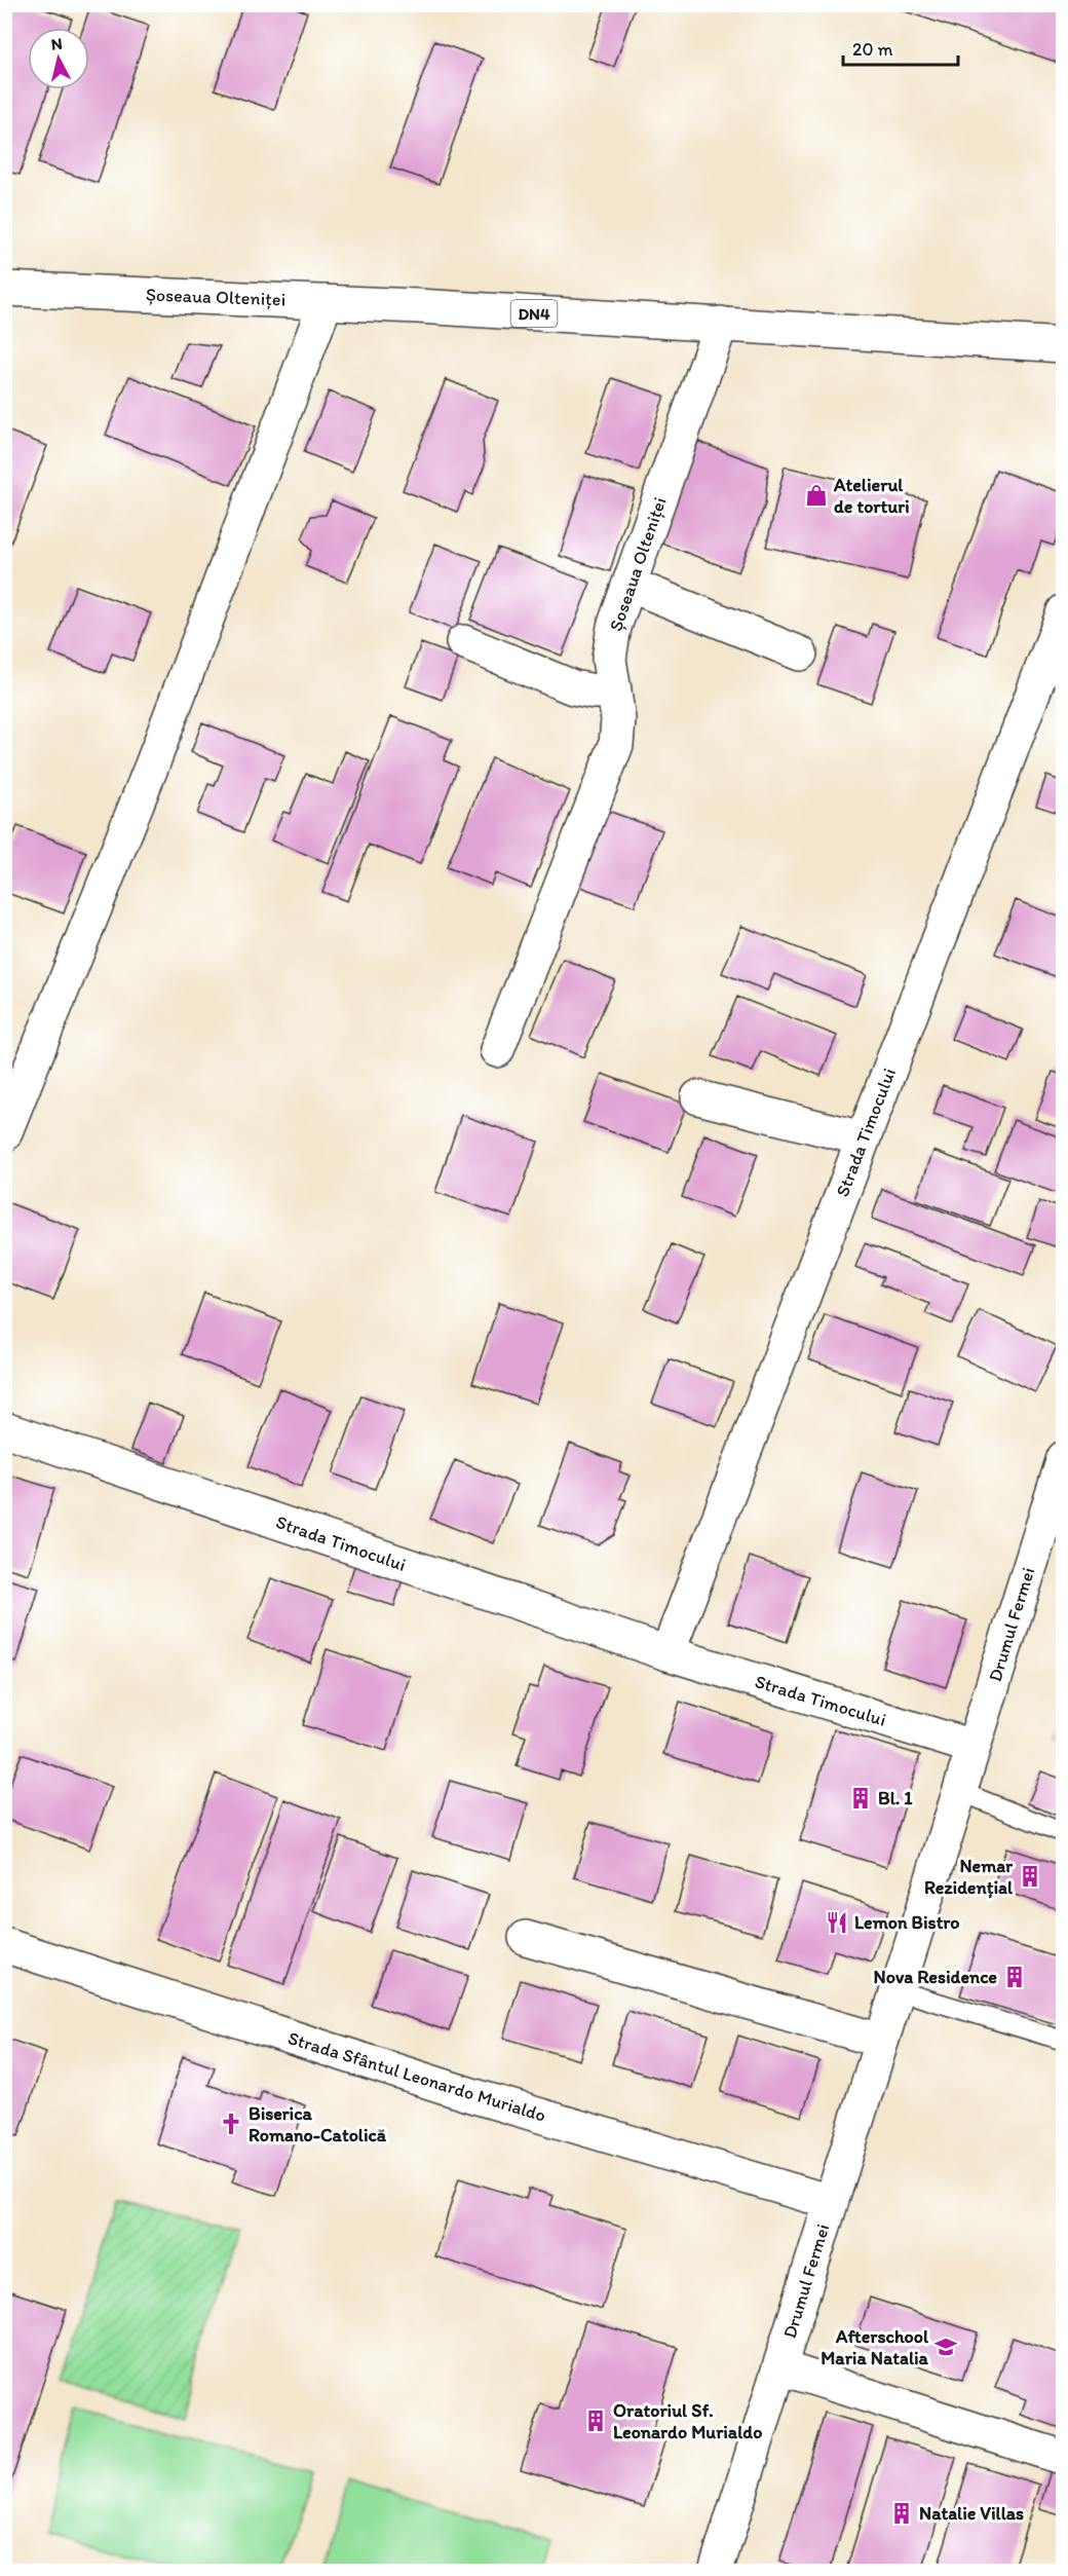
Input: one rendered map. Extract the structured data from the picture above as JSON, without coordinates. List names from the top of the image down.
{
  "streets": {
    "street": [
      "Șoseaua Olteniței",
      "DN4",
      "Strada Timocului",
      "Drumul Fermei",
      "Strada Sfântul Leonardo Murialdo"
    ]
  },
  "crossings": [
    ["Strada Timocului", "Drumul Fermei"],
    ["Drumul Fermei", "Strada Sfântul Leonardo Murialdo"]
  ],
  "places": {
    "shop": ["Atelierul de torturi"],
    "building": [
      "Bl. 1",
      "Nemar Rezidențial",
      "Nova Residence",
      "Oratoriul Sf. Leonardo Murialdo",
      "Natalie Villas"
    ],
    "restaurant": ["Lemon Bistro"],
    "church": ["Biserica Romano-Catolică"],
    "school or university": ["Afterschool Maria Natalia"]
  },
  "scale_bar": "20 m",
  "north": "top"
}
